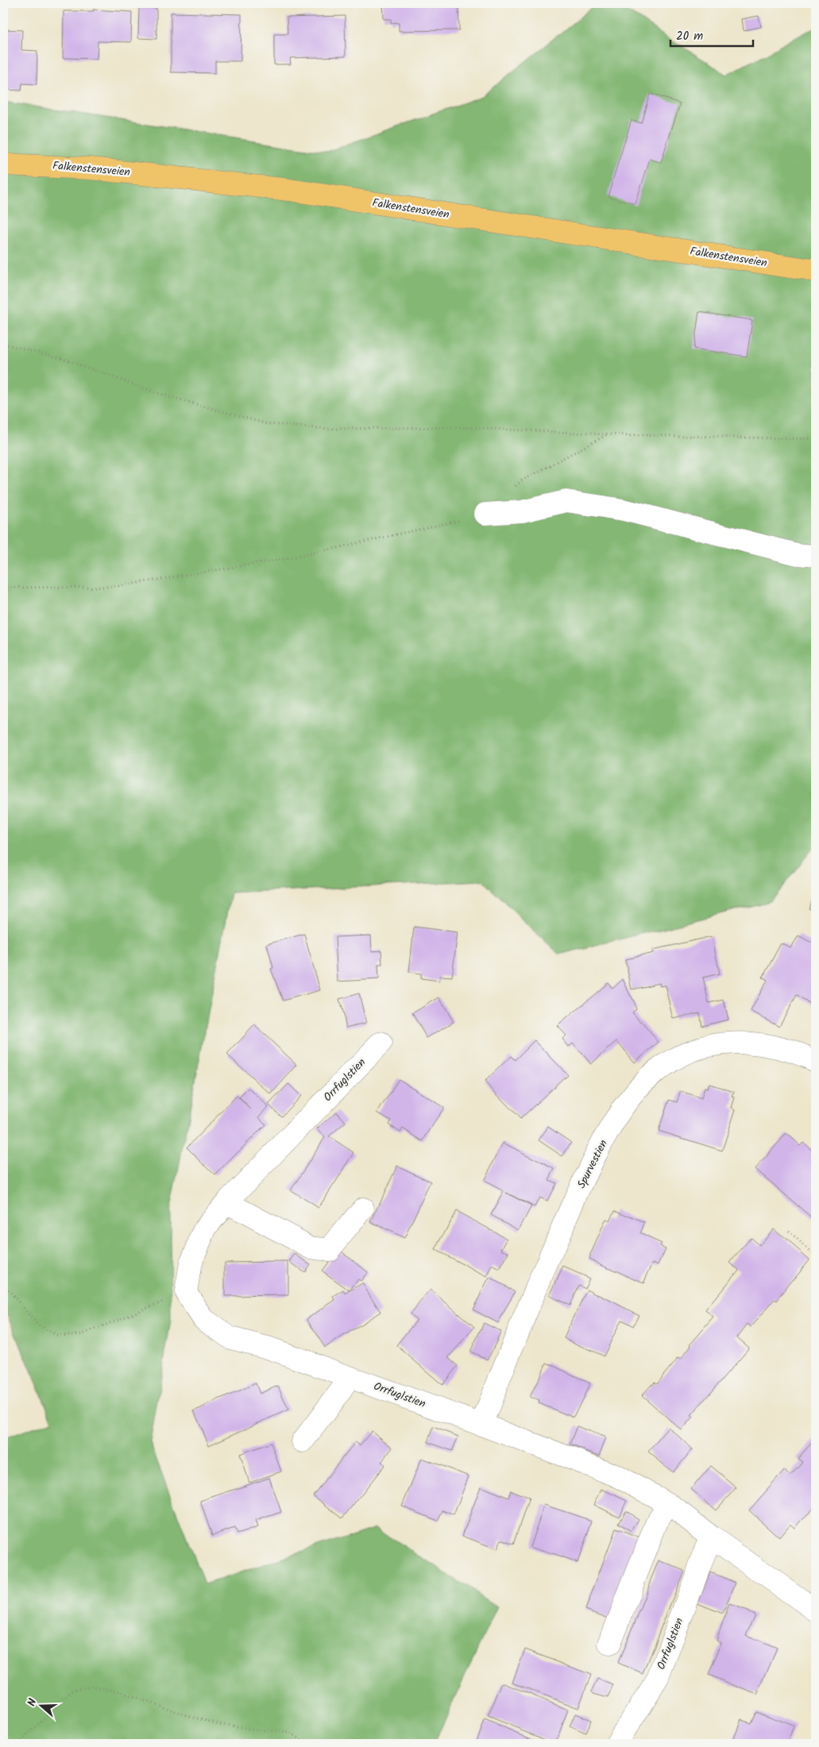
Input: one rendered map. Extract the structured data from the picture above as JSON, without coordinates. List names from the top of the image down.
{
  "streets": {
    "main road": ["Falkenstensveien"],
    "street": ["Orrfuglstien", "Spurvestien"]
  },
  "crossings": [
    ["Orrfuglstien", "Spurvestien"]
  ],
  "scale_bar": "20 m",
  "north": "left"
}
